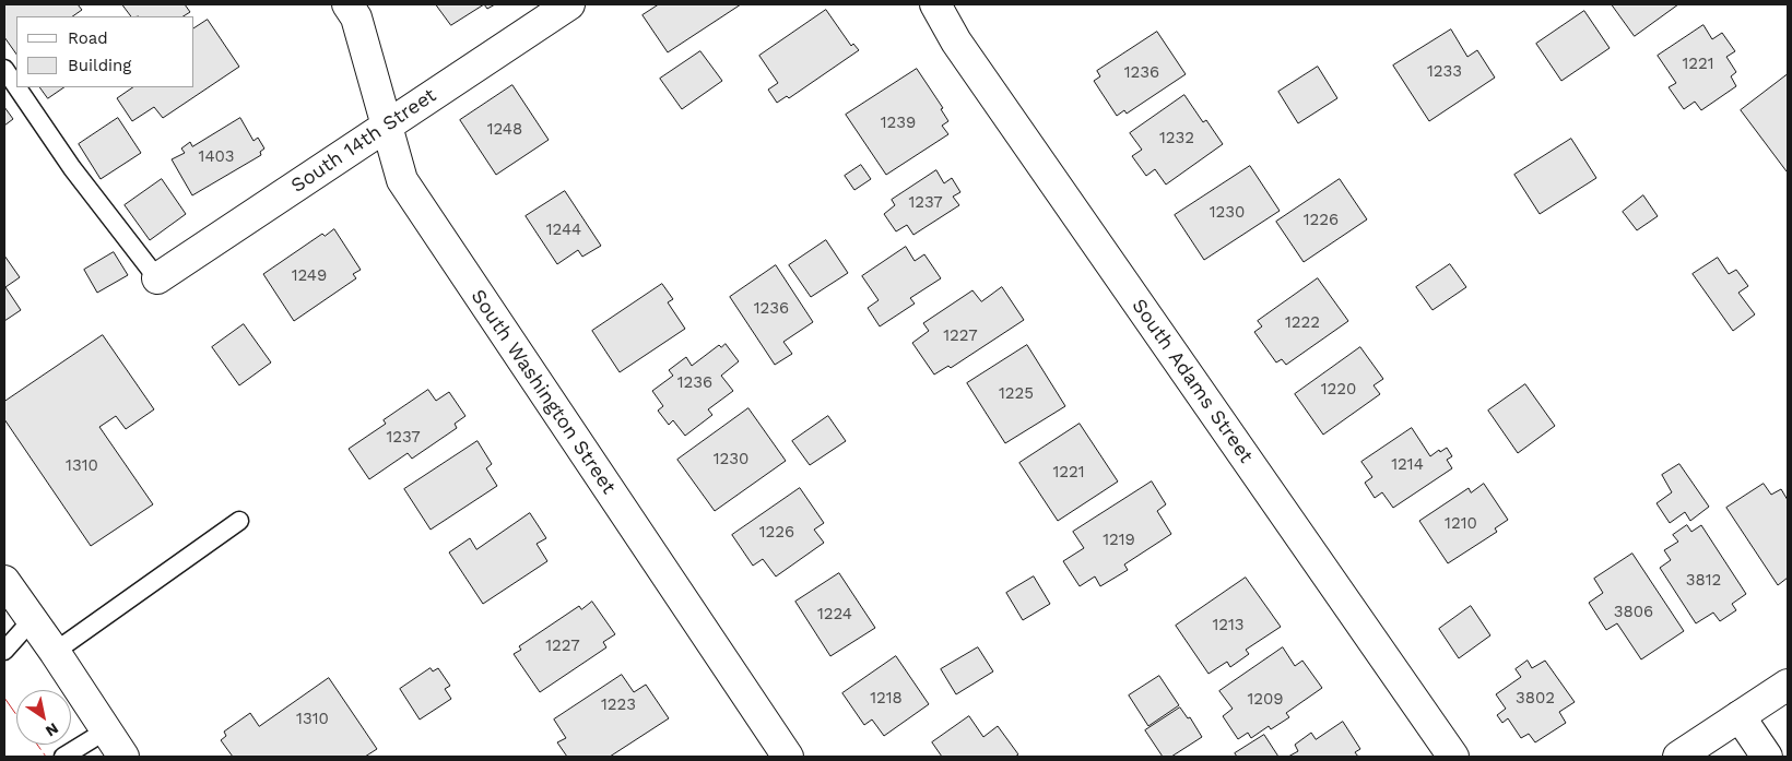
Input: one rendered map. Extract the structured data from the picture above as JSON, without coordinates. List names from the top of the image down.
{
  "streets": {
    "street": ["South 14th Street", "South Adams Street", "South Washington Street"]
  },
  "crossings": [
    ["South 14th Street", "South Washington Street"]
  ],
  "house_numbers": [
    "1221",
    "1233",
    "1236",
    "1239",
    "1248",
    "1232",
    "1403",
    "1237",
    "1230",
    "1226",
    "1244",
    "1249",
    "1236",
    "1222",
    "1227",
    "1236",
    "1220",
    "1225",
    "1237",
    "1230",
    "1214",
    "1310",
    "1221",
    "1210",
    "1226",
    "1219",
    "3812",
    "3806",
    "1224",
    "1213",
    "1227",
    "1218",
    "3802",
    "1209",
    "1223",
    "1310"
  ],
  "legend": ["Road", "Building"],
  "north": "bottom right"
}
